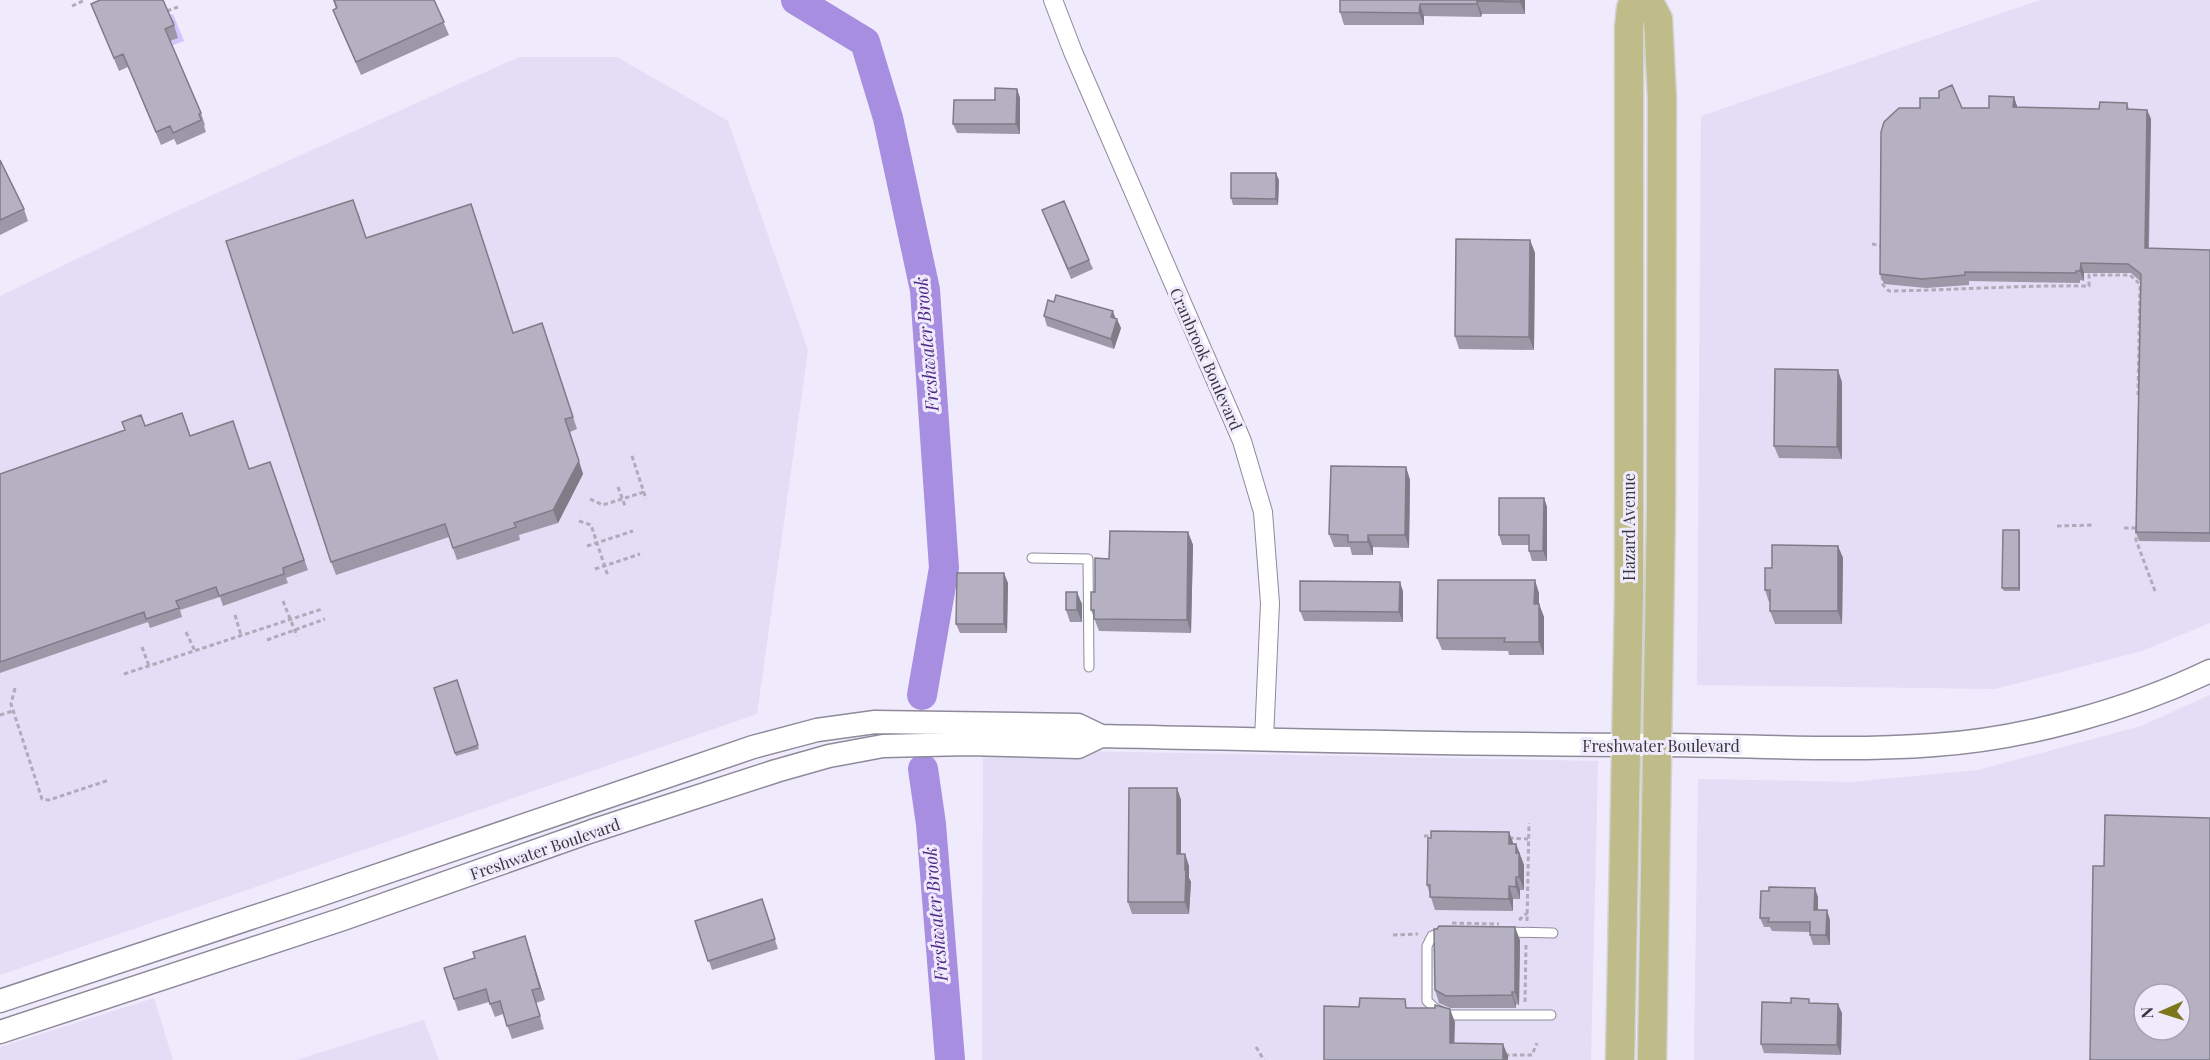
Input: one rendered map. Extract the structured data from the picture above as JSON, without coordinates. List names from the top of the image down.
{
  "streets": {
    "main road": ["Hazard Avenue"],
    "street": ["Cranbrook Boulevard", "Freshwater Boulevard"]
  },
  "crossings": [
    ["Cranbrook Boulevard", "Freshwater Boulevard"],
    ["Hazard Avenue", "Freshwater Boulevard"]
  ],
  "water": ["Freshwater Brook"],
  "north": "left"
}
